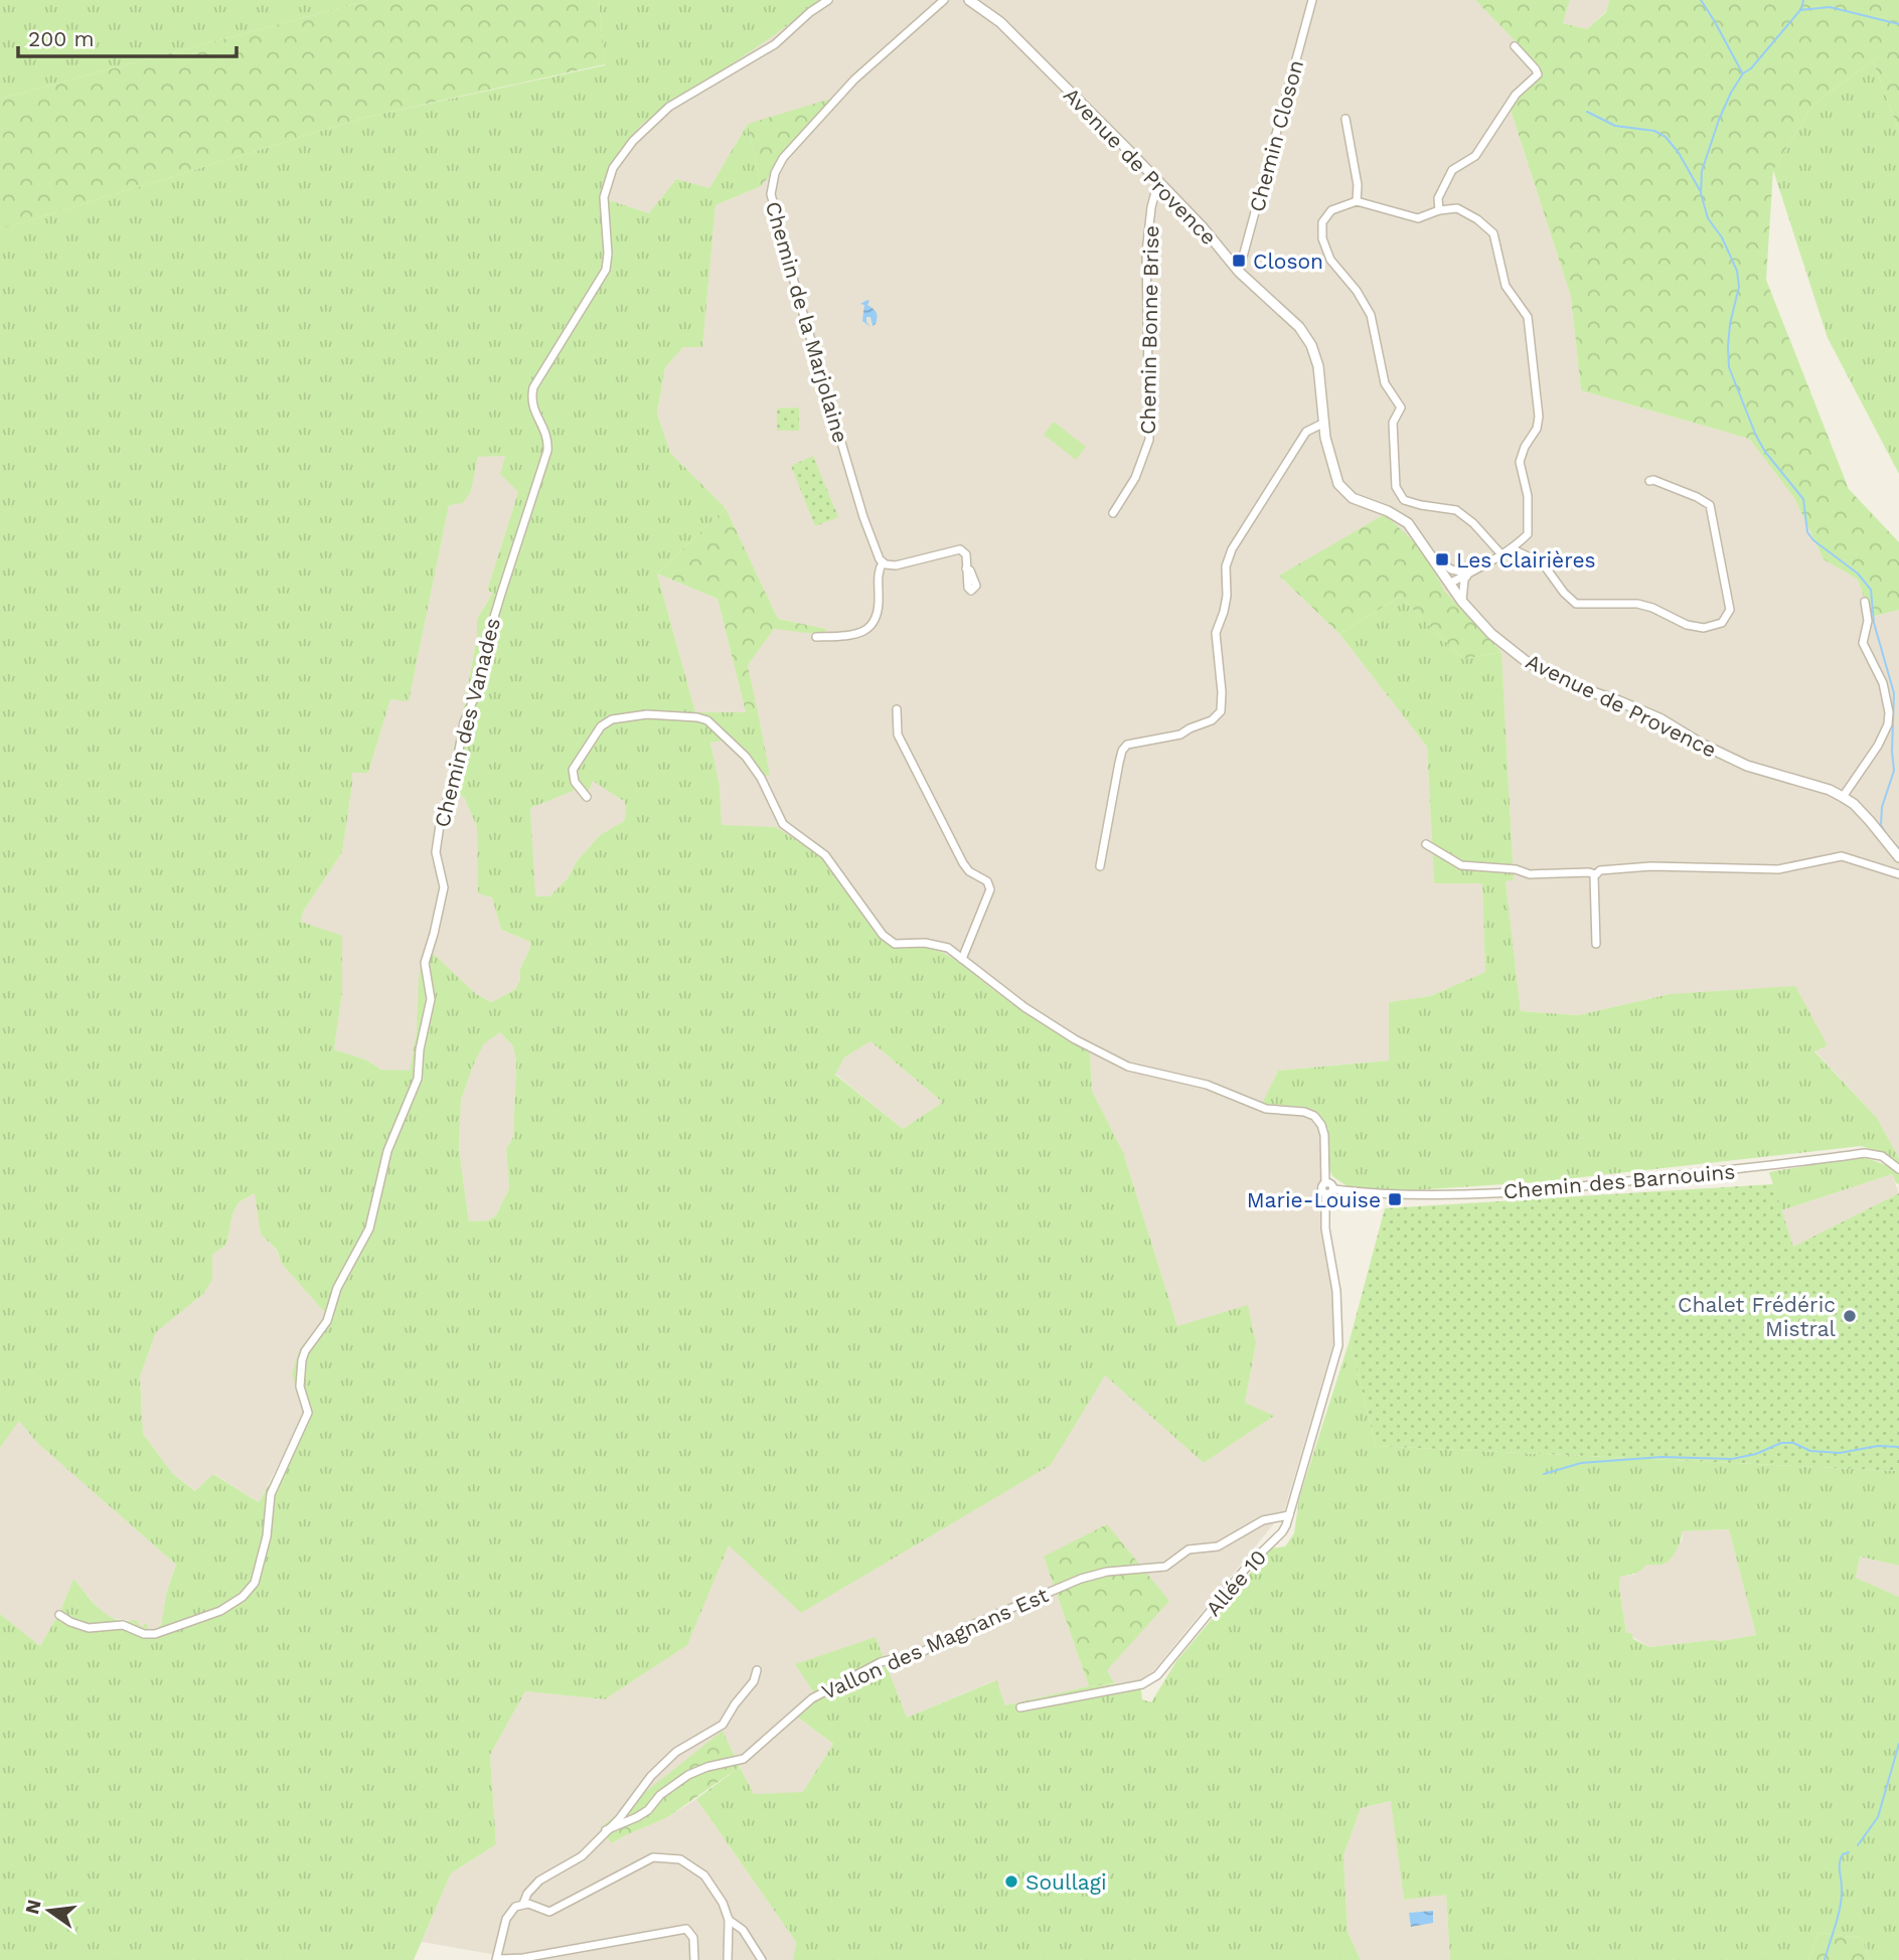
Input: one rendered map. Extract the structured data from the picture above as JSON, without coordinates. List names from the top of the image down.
{
  "streets": {
    "street": [
      "Chemin Closon",
      "Avenue de Provence",
      "Chemin de la Marjolaine",
      "Chemin Bonne Brise",
      "Chemin des Vanades",
      "Chemin des Barnouins",
      "Allée 10",
      "Vallon des Magnans Est"
    ]
  },
  "crossings": [
    ["Chemin Closon", "Avenue de Provence"],
    ["Avenue de Provence", "Chemin Bonne Brise"],
    ["Chemin des Barnouins", "Allée 10"],
    ["Allée 10", "Vallon des Magnans Est"]
  ],
  "places": {
    "transit": ["Closon", "Les Clairières", "Marie-Louise"],
    "other": ["Chalet Frédéric Mistral", "Soullagi"]
  },
  "scale_bar": "200 m",
  "north": "left"
}
